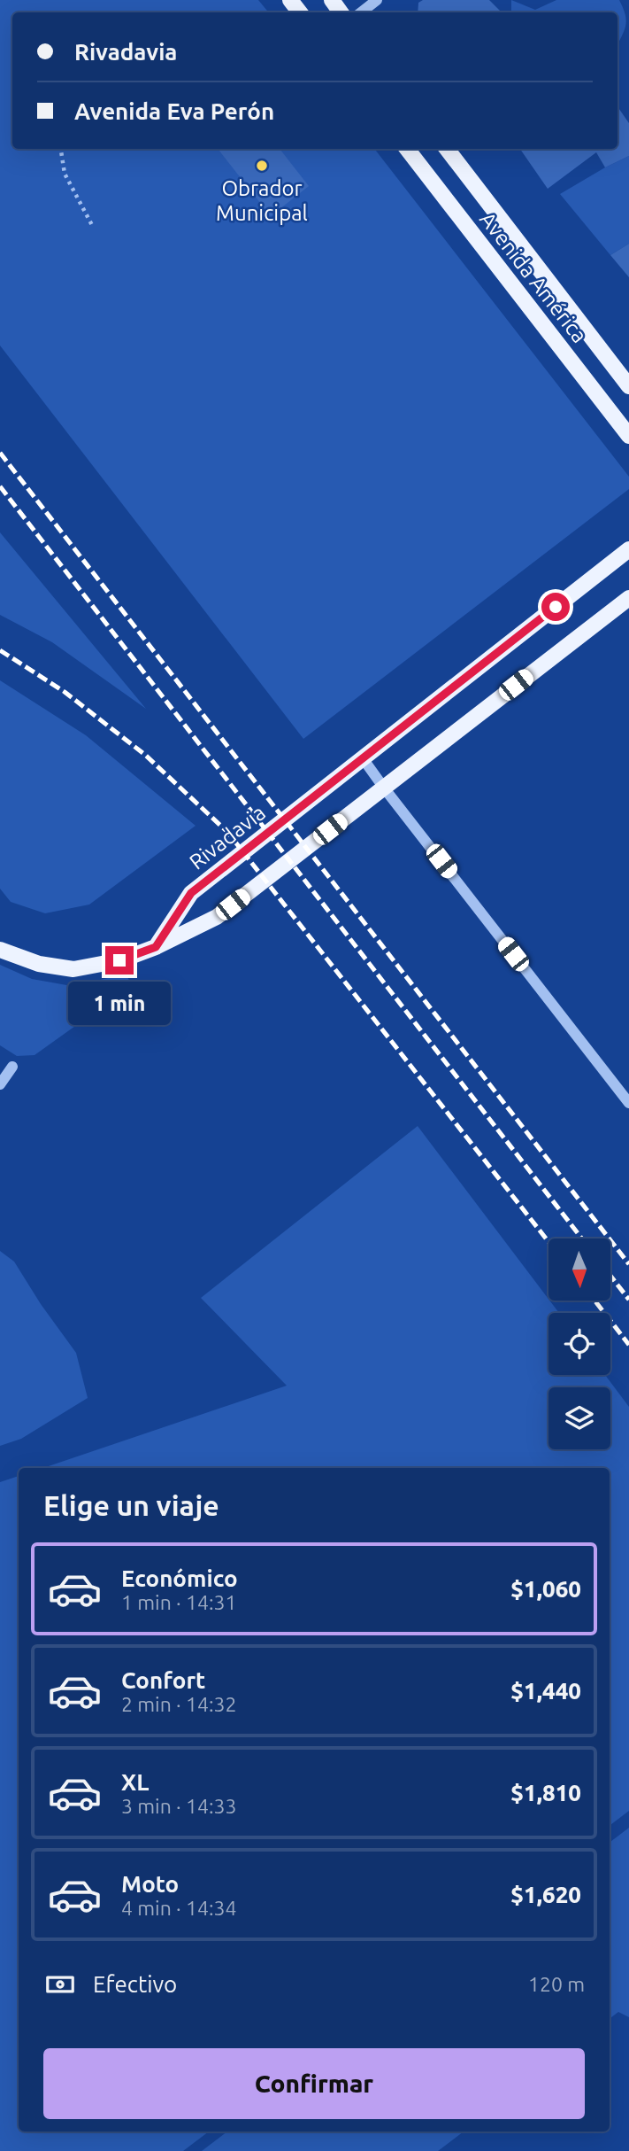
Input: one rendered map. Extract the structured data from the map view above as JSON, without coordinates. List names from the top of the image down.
{
  "streets": {
    "main road": ["Avenida América", "Rivadavia"]
  },
  "places": ["Obrador Municipal"],
  "north": "bottom",
  "page": {
    "banner": ["Rivadavia", "Avenida Eva Perón"],
    "bubble": "1 min",
    "heading": "Elige un viaje",
    "list": [
      {
        "name": "Económico",
        "note": "1 min · 14:31",
        "value": "$1,060"
      },
      {
        "name": "Confort",
        "note": "2 min · 14:32",
        "value": "$1,440"
      },
      {
        "name": "XL",
        "note": "3 min · 14:33",
        "value": "$1,810"
      },
      {
        "name": "Moto",
        "note": "4 min · 14:34",
        "value": "$1,620"
      }
    ],
    "pay": ["Efectivo", "120 m"],
    "buttons": "Confirmar"
  }
}
